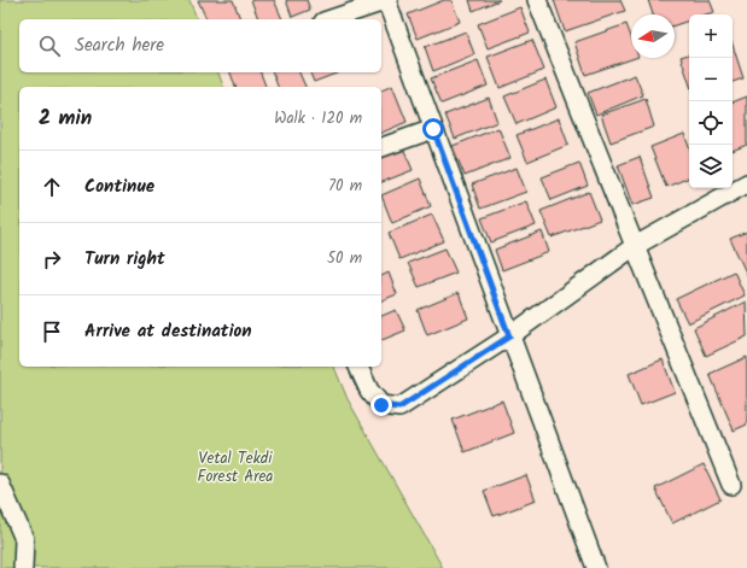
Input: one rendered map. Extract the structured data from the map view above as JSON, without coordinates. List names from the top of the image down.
{
  "parks": ["Vetal Tekdi Forest Area"],
  "north": "left",
  "page": {
    "map_buttons": ["+", "−"],
    "search": "Search here",
    "heading": ["2 min", "Walk · 120 m"],
    "list": [
      ["Continue", "70 m"],
      ["Turn right", "50 m"],
      "Arrive at destination"
    ]
  }
}
